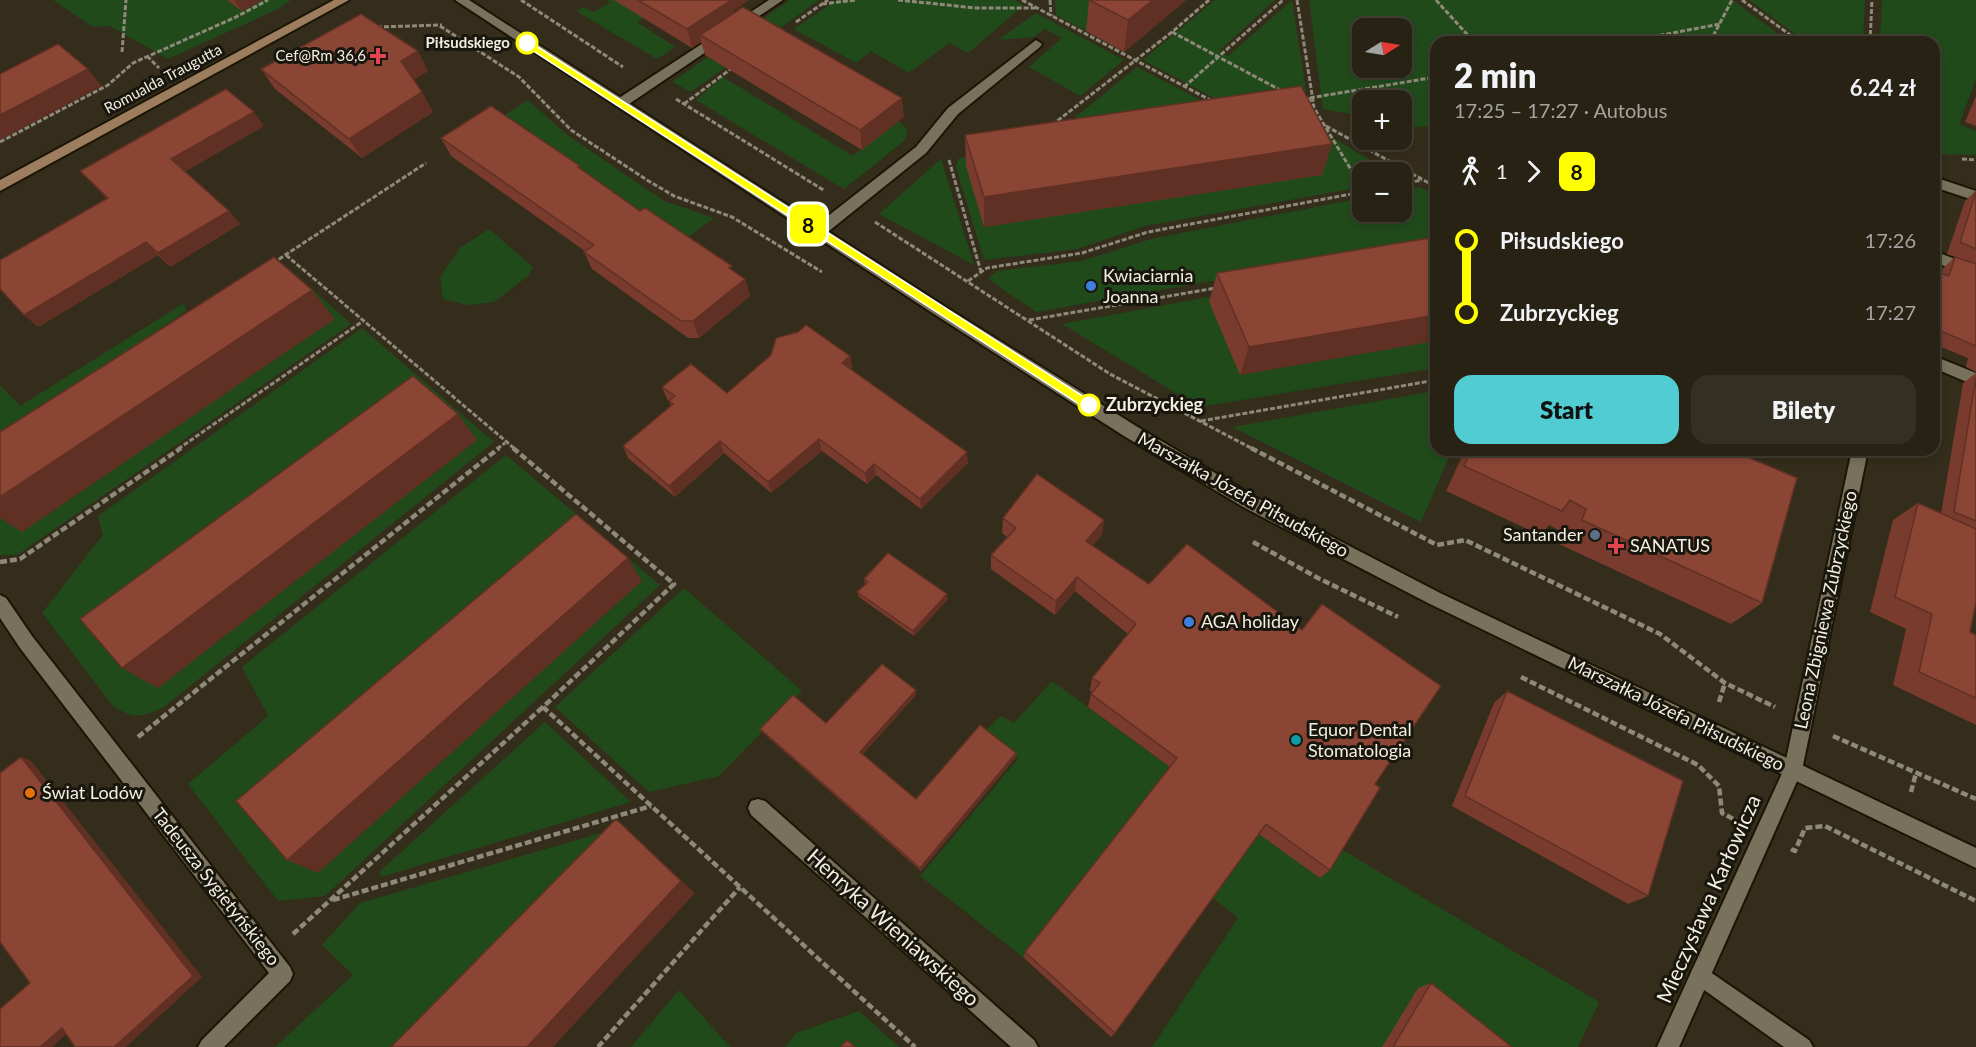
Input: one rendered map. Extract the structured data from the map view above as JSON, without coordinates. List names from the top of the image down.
{
  "streets": {
    "main road": ["Romualda Traugutta"],
    "street": [
      "Marszałka Józefa Piłsudskiego",
      "Leona Zbigniewa Zubrzyckiego",
      "Tadeusza Sygietyńskiego",
      "Mieczysława Karłowicza",
      "Henryka Wieniawskiego"
    ]
  },
  "crossings": [
    ["Marszałka Józefa Piłsudskiego", "Leona Zbigniewa Zubrzyckiego"],
    ["Marszałka Józefa Piłsudskiego", "Mieczysława Karłowicza"],
    ["Leona Zbigniewa Zubrzyckiego", "Mieczysława Karłowicza"]
  ],
  "places": {
    "other": [
      "Piłsudskiego",
      "Kwiaciarnia Joanna",
      "Zubrzyckieg",
      "Santander",
      "AGA holiday",
      "Equor Dental Stomatologia",
      "Świat Lodów"
    ],
    "health": ["Cef@Rm 36,6", "SANATUS"]
  },
  "lines": ["bus line 8"],
  "north": "right",
  "page": {
    "on_map": "8",
    "map_buttons": ["+", "−"],
    "heading": ["2 min", "17:25 – 17:27 · Autobus", "6.24 zł"],
    "legs": ["1", "8"],
    "list": [
      {
        "name": "Piłsudskiego",
        "value": "17:26"
      },
      {
        "name": "Zubrzyckieg",
        "value": "17:27"
      }
    ],
    "buttons": ["Start", "Bilety"]
  }
}
